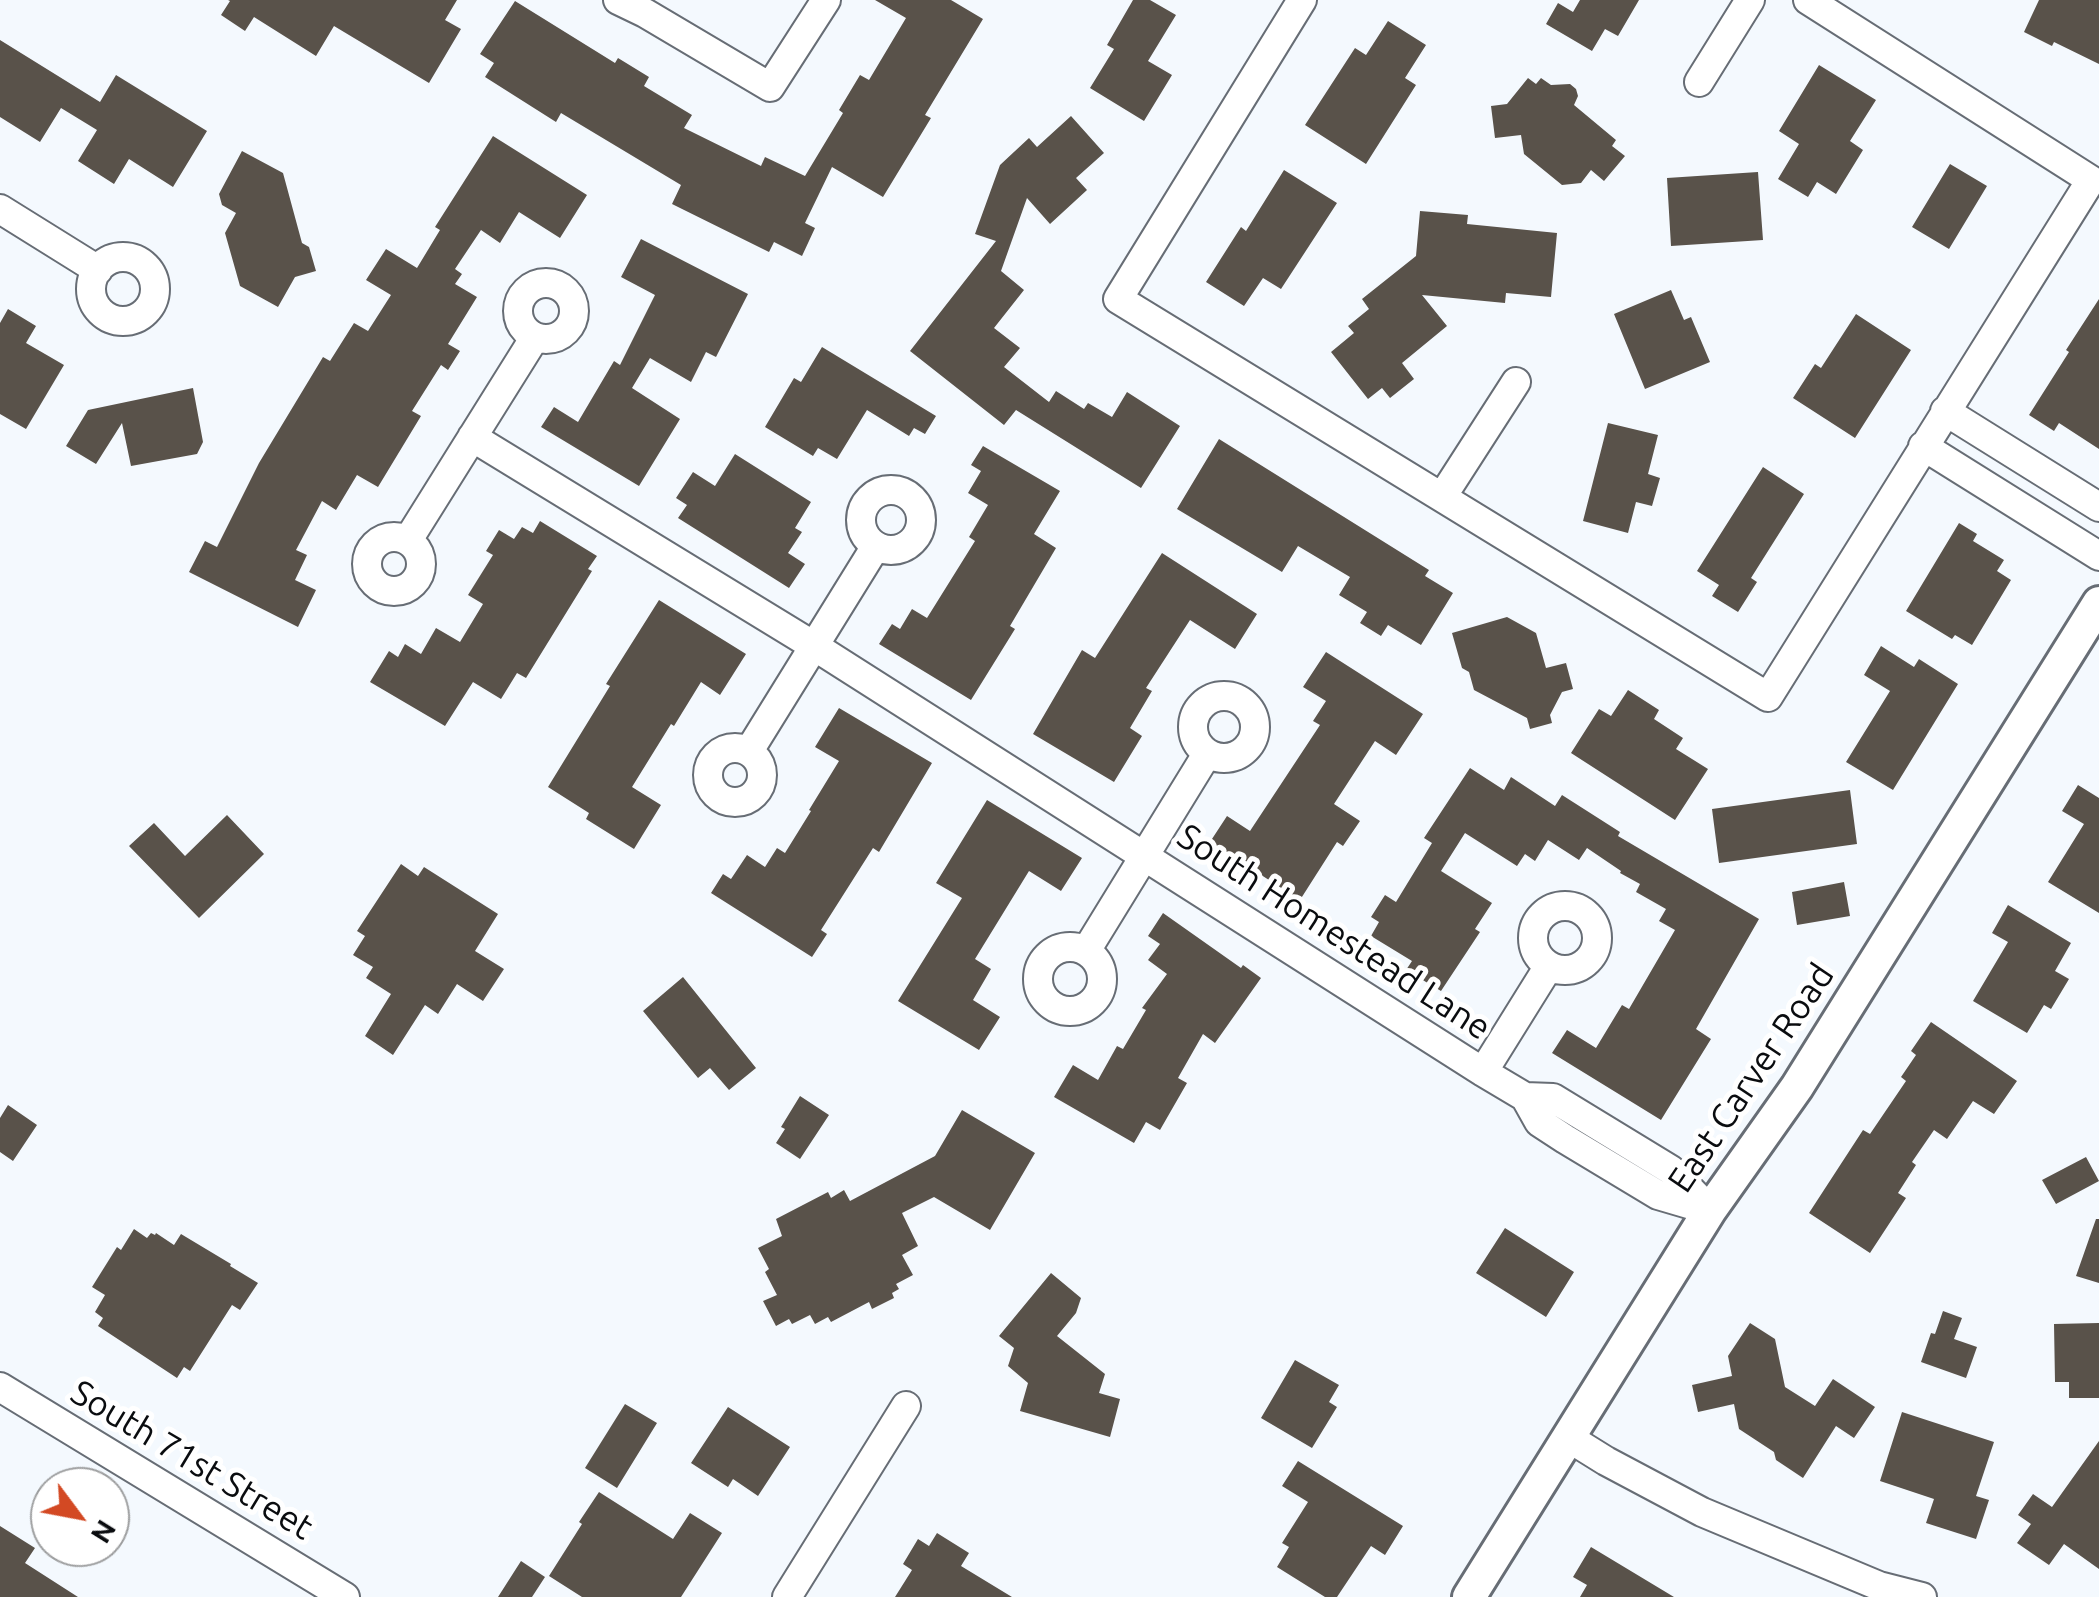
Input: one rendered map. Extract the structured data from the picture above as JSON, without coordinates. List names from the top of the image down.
{
  "streets": {
    "street": ["South Homestead Lane", "East Carver Road", "South 71st Street"]
  },
  "crossings": [
    ["South Homestead Lane", "East Carver Road"]
  ],
  "north": "bottom right"
}
